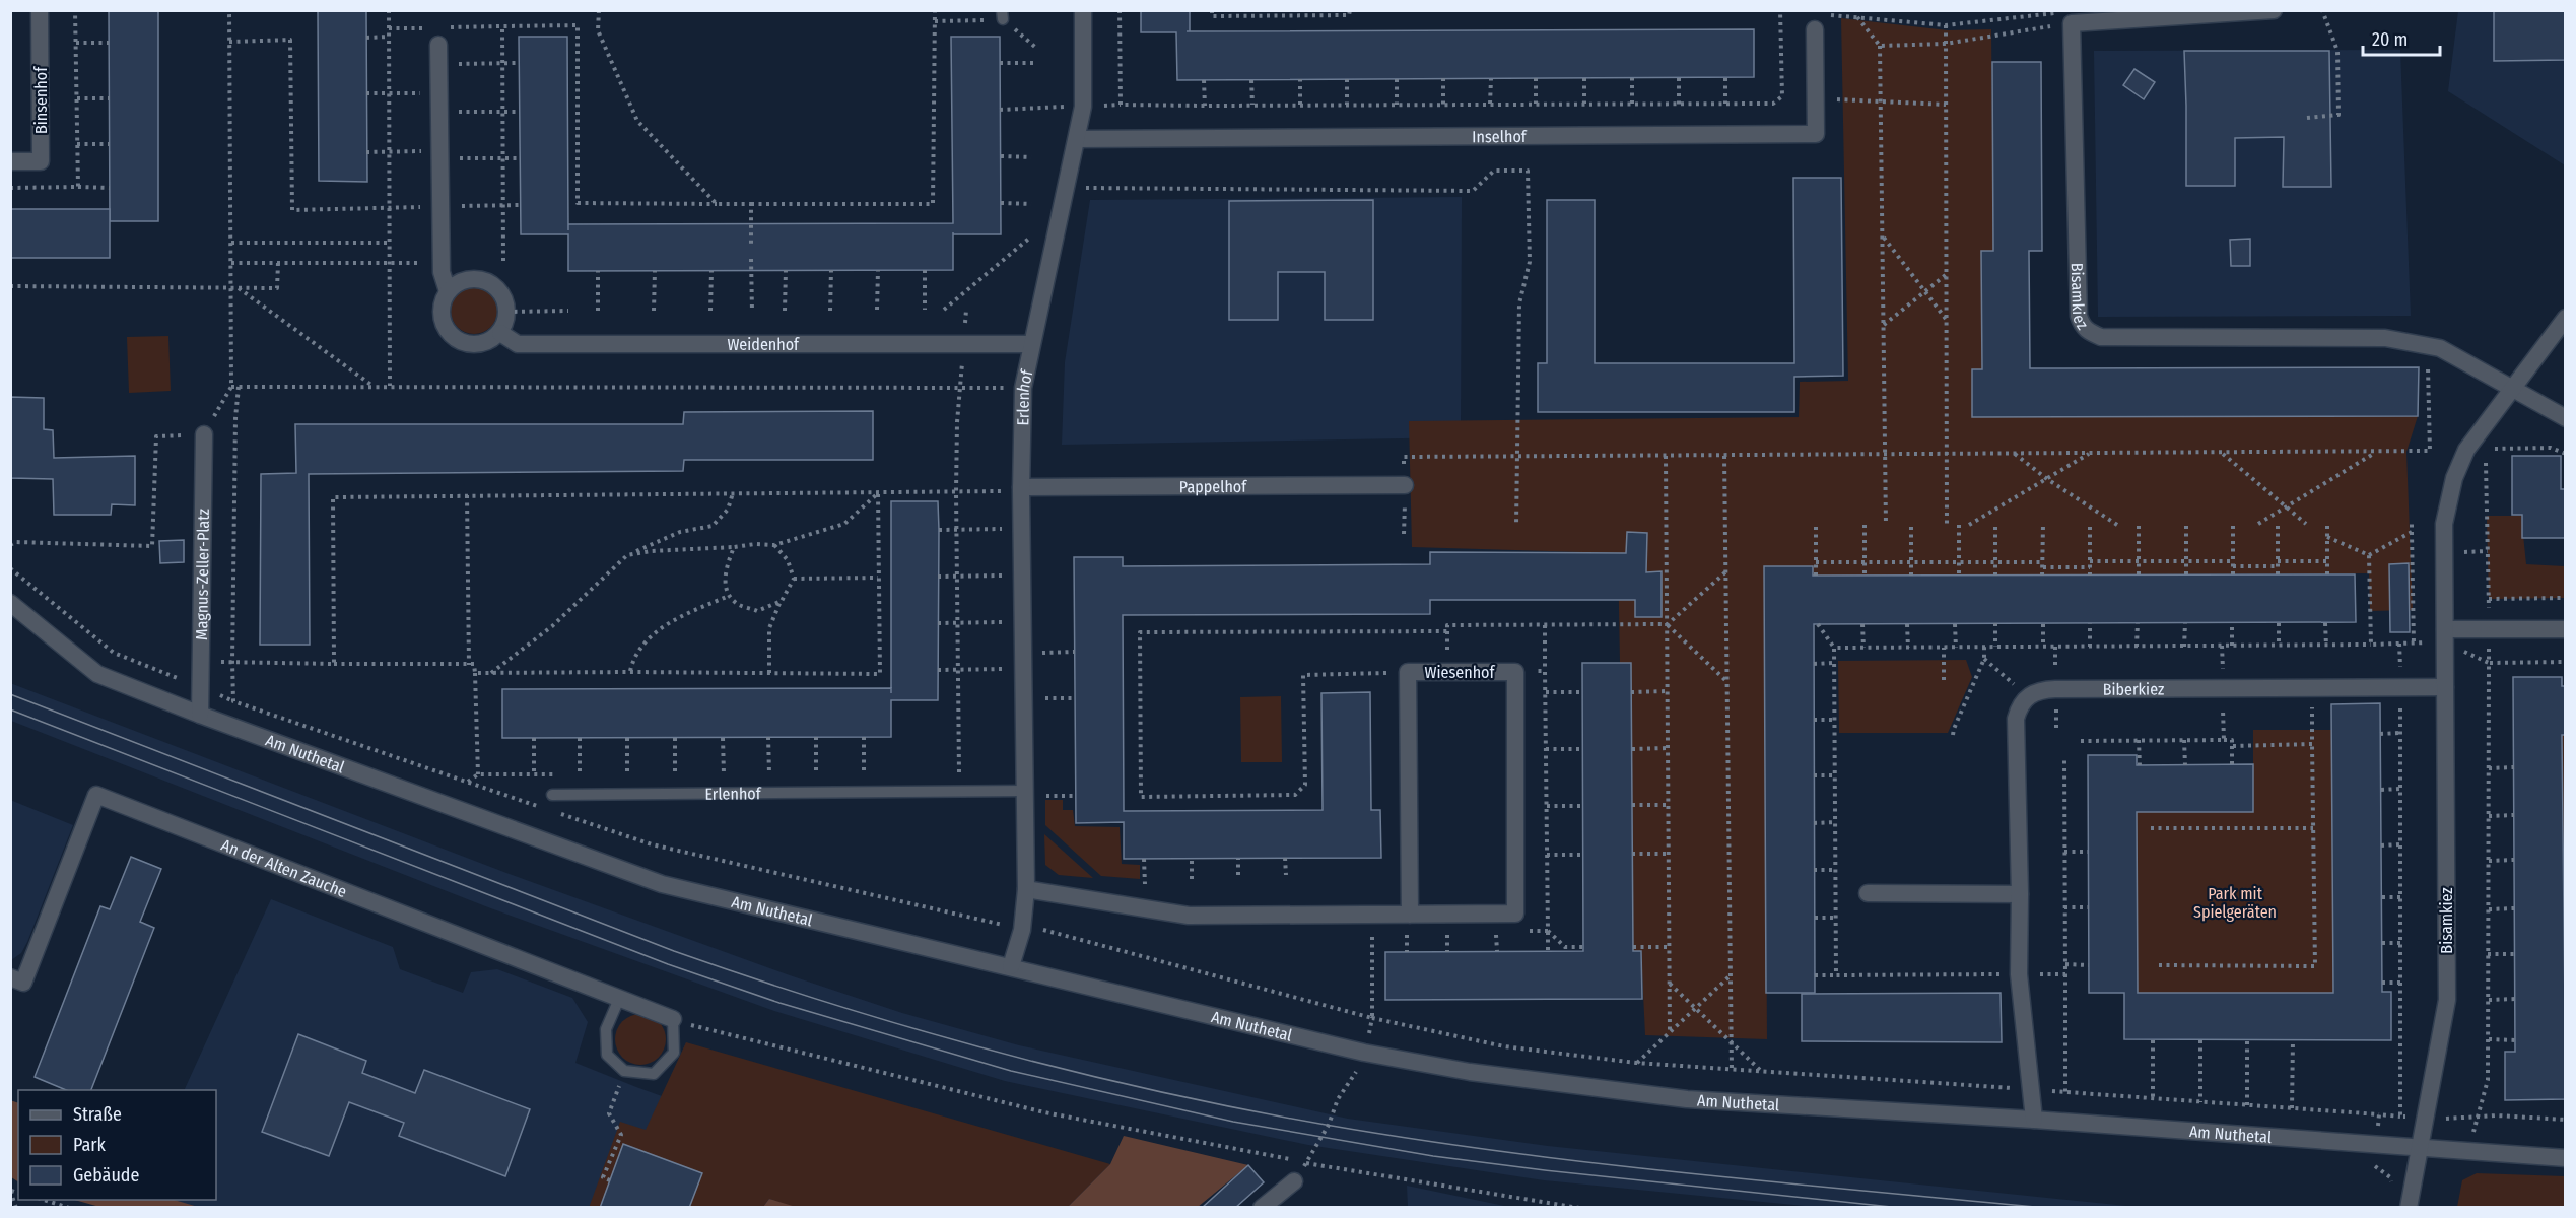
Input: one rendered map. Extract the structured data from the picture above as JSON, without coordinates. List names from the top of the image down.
{
  "streets": {
    "street": [
      "Binsenhof",
      "Inselhof",
      "Bisamkiez",
      "Weidenhof",
      "Erlenhof",
      "Pappelhof",
      "Magnus-Zeller-Platz",
      "Wiesenhof",
      "Biberkiez",
      "Am Nuthetal",
      "An der Alten Zauche"
    ]
  },
  "crossings": [
    ["Inselhof", "Erlenhof"],
    ["Bisamkiez", "Biberkiez"],
    ["Bisamkiez", "Am Nuthetal"],
    ["Weidenhof", "Erlenhof"],
    ["Erlenhof", "Pappelhof"],
    ["Erlenhof", "Wiesenhof"],
    ["Erlenhof", "Am Nuthetal"],
    ["Magnus-Zeller-Platz", "Am Nuthetal"]
  ],
  "parks": ["Park mit Spielgeräten"],
  "legend": ["Straße", "Park", "Gebäude"],
  "scale_bar": "20 m"
}
